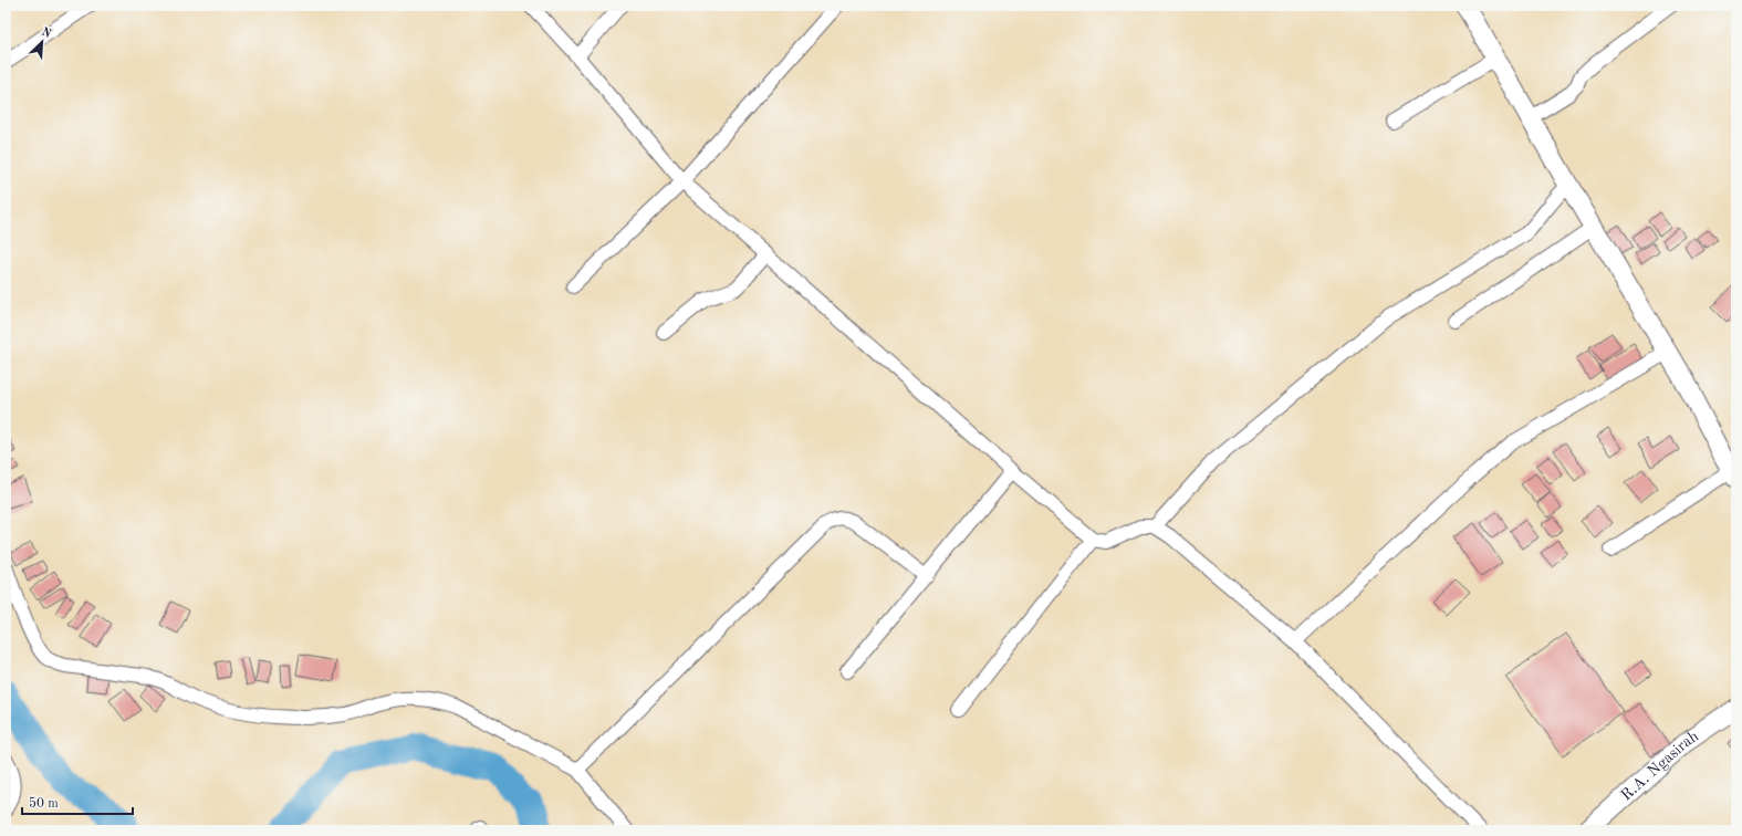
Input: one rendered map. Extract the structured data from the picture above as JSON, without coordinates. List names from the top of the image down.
{
  "streets": {
    "street": ["R.A. Ngasirah"]
  },
  "scale_bar": "50 m",
  "north": "top right"
}
